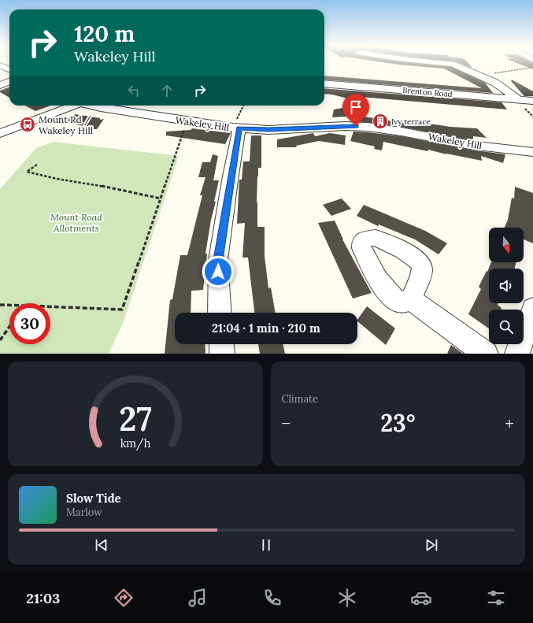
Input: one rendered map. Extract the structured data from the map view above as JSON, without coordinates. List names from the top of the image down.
{
  "streets": {
    "street": ["Brenton Road", "Wakeley Hill"]
  },
  "parks": ["Mount Road Allotments"],
  "places": {
    "building": ["Ivy terrace"],
    "bus stop": ["Mount Rd / Wakeley Hill"]
  },
  "north": "bottom",
  "page": {
    "turn": ["120 m", "Wakeley Hill"],
    "limit": "30",
    "trip": "21:04 · 1 min · 210 m",
    "tile": "Climate",
    "heat": ["−", "23°", "+"],
    "song": ["Slow Tide", "Marlow"],
    "tabs": "21:03",
    "gauge": ["27", "km/h"]
  }
}
